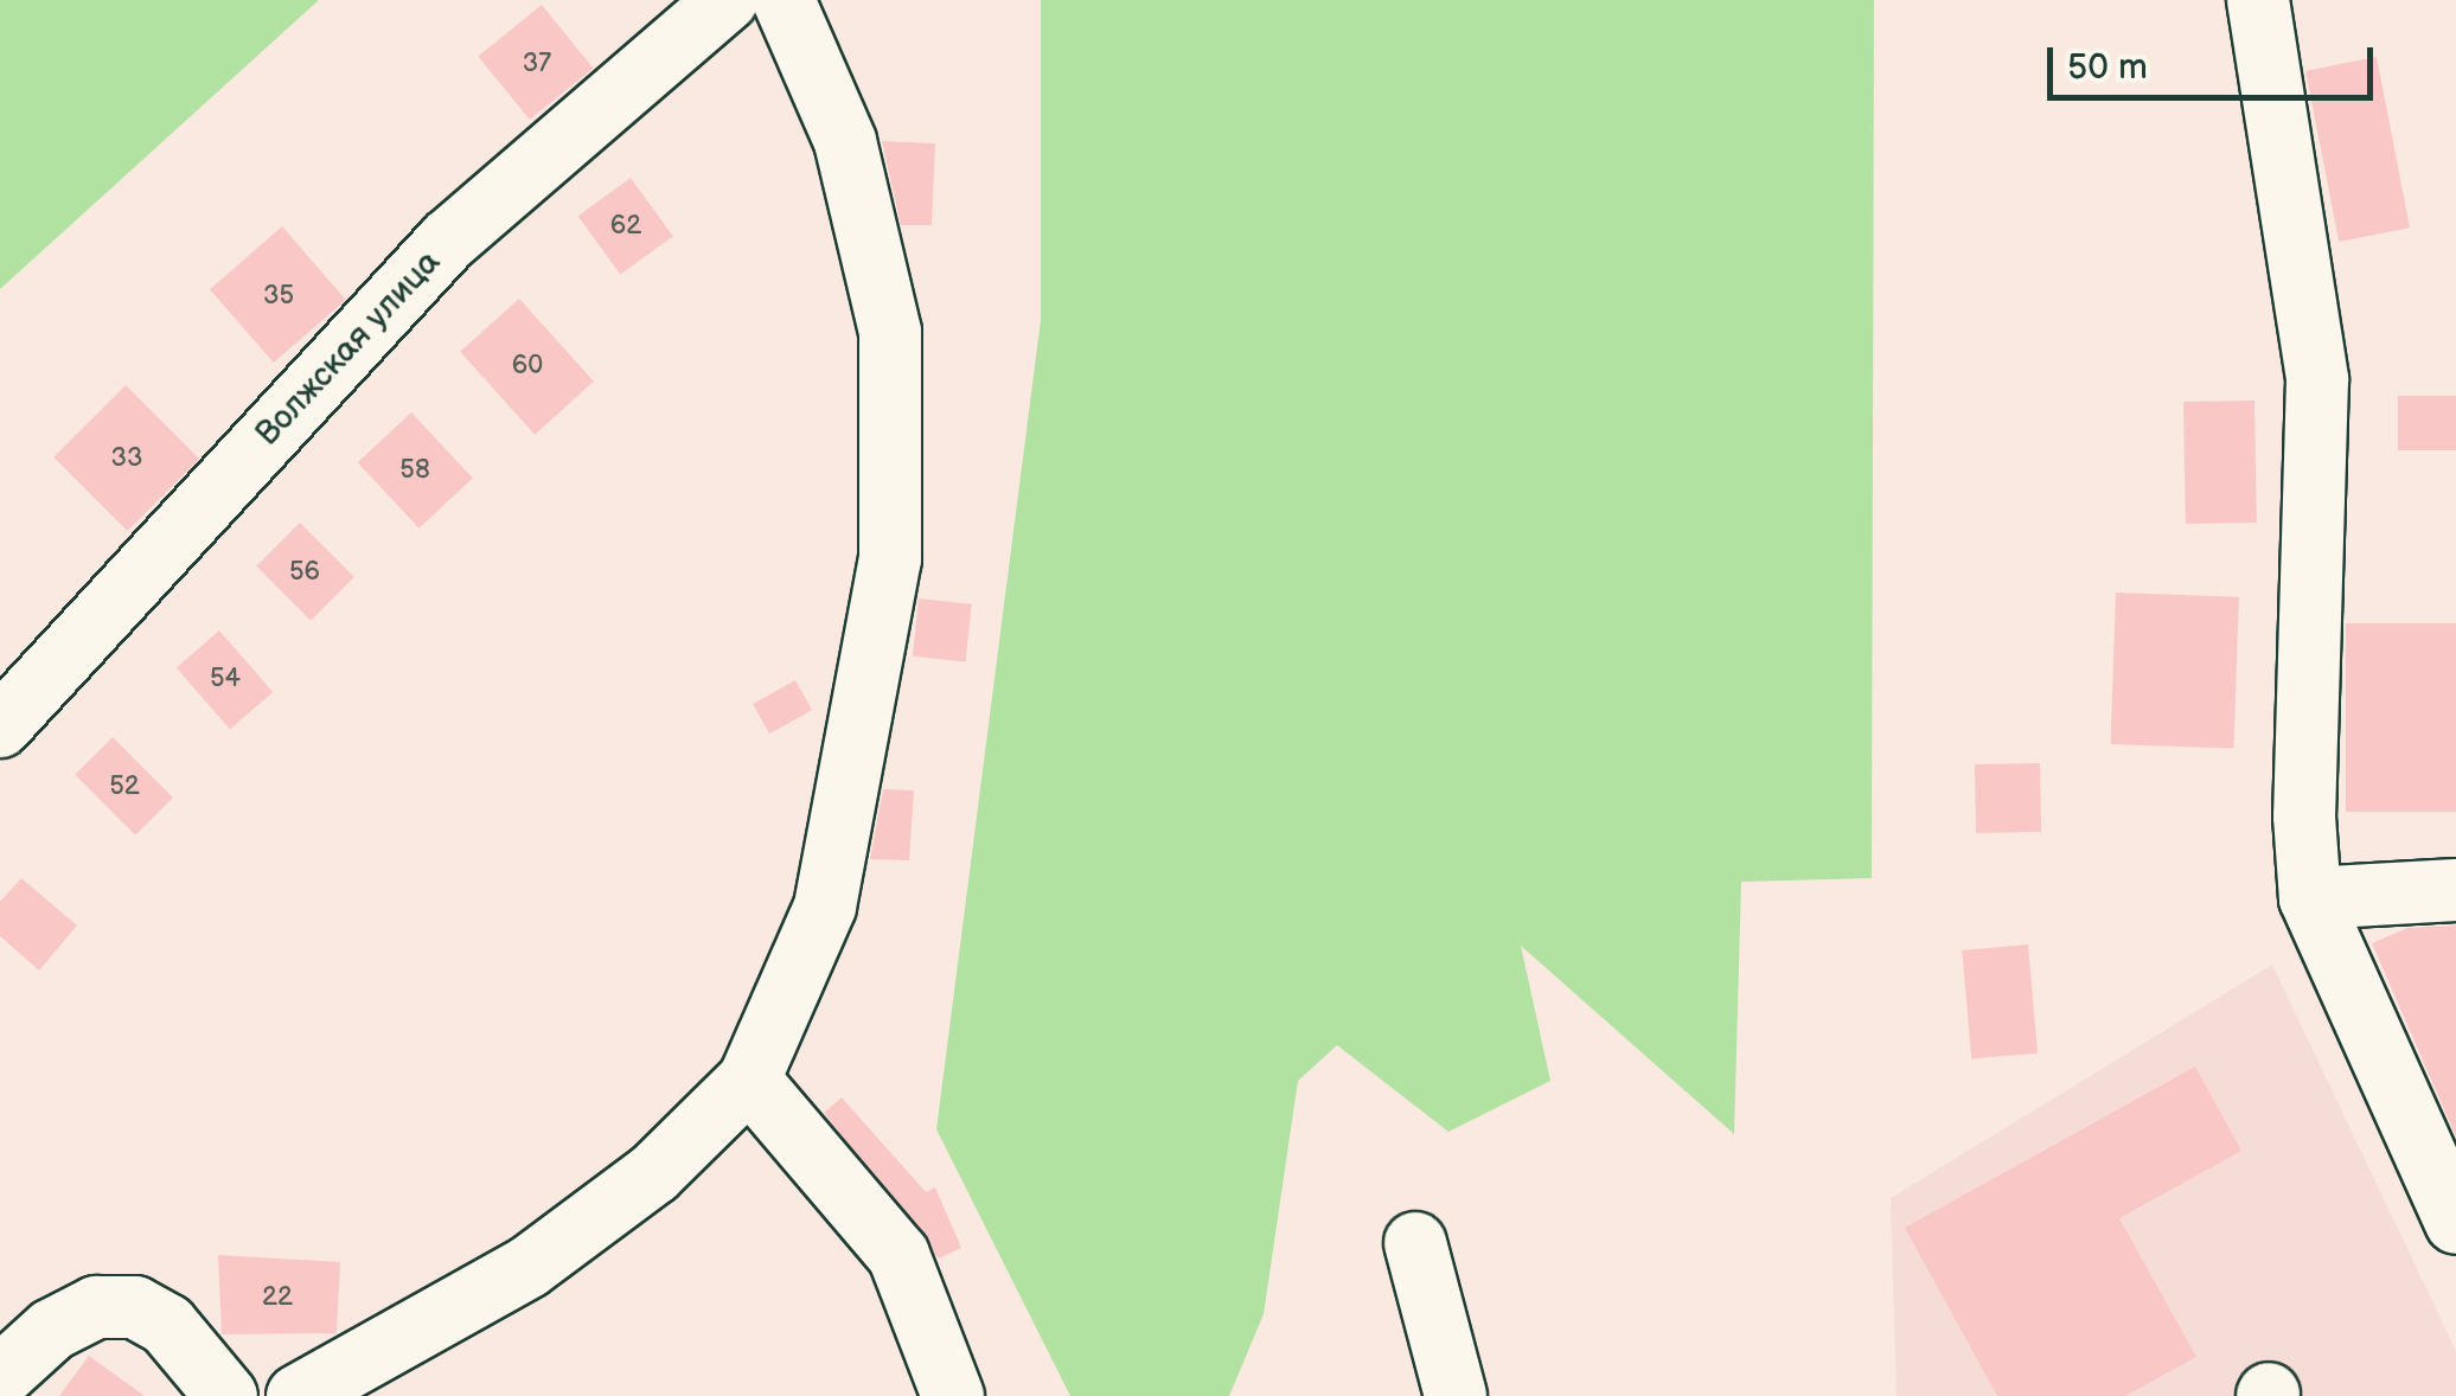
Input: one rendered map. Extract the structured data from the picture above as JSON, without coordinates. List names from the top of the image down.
{
  "streets": {
    "street": ["Волжская улица"]
  },
  "house_numbers": [
    "37",
    "62",
    "35",
    "60",
    "33",
    "58",
    "56",
    "54",
    "52",
    "22"
  ],
  "scale_bar": "50 m"
}
